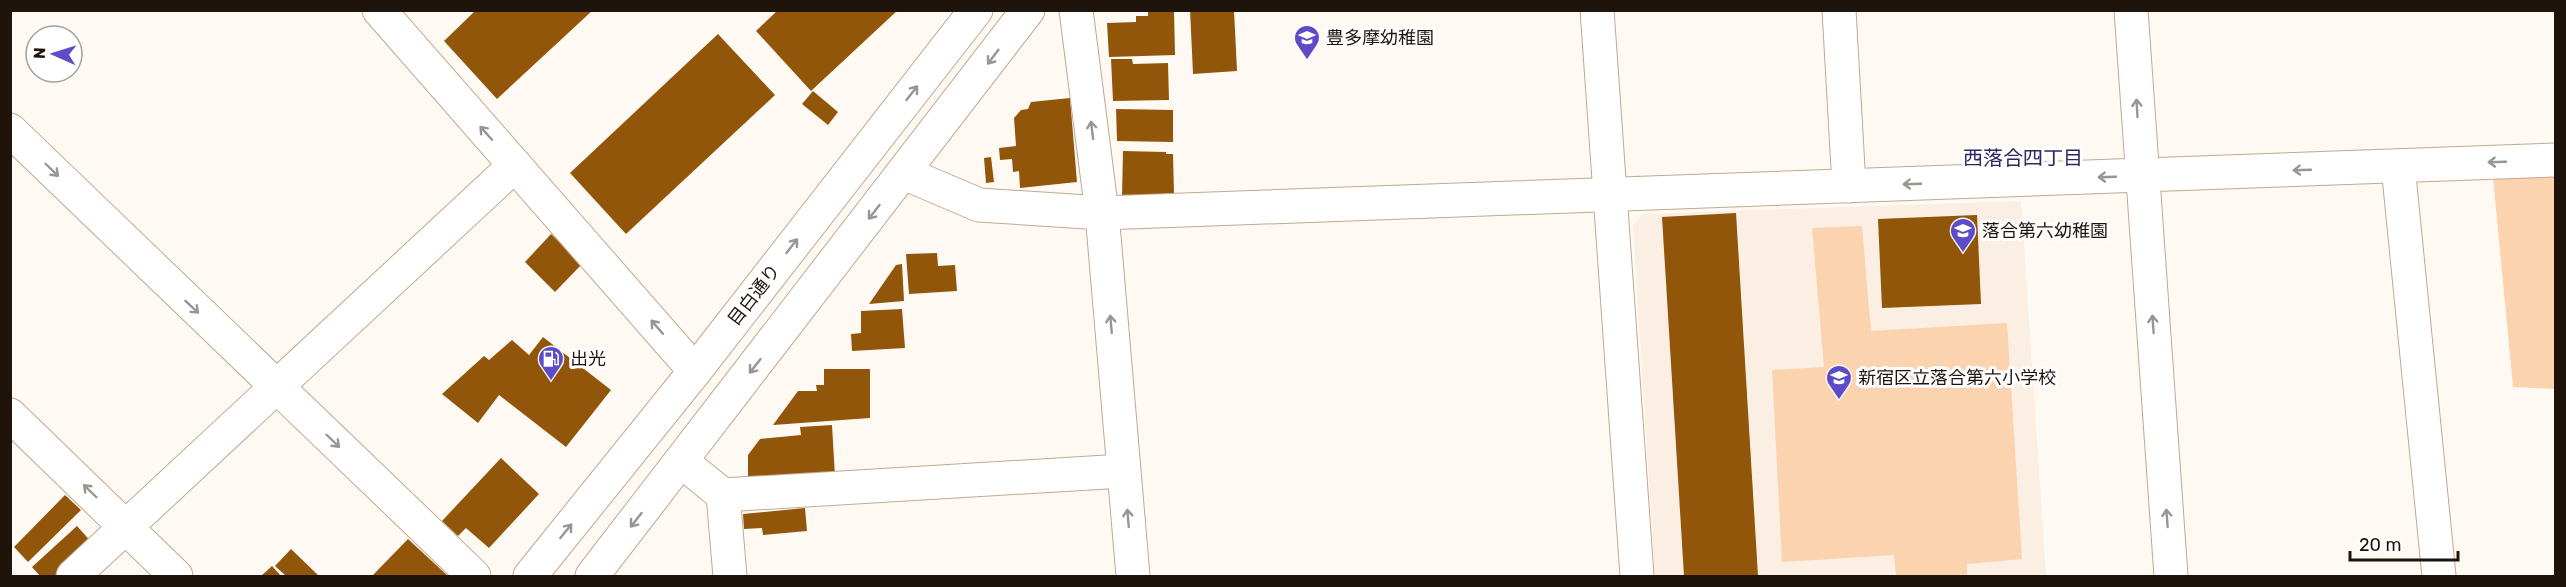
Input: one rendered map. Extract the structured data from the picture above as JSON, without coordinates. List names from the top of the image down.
{
  "streets": {
    "street": ["目白通り"]
  },
  "districts": ["西落合四丁目"],
  "places": {
    "school or university": ["豊多摩幼稚園", "落合第六幼稚園", "新宿区立落合第六小学校"],
    "fuel station": ["出光"]
  },
  "scale_bar": "20 m",
  "north": "left"
}
